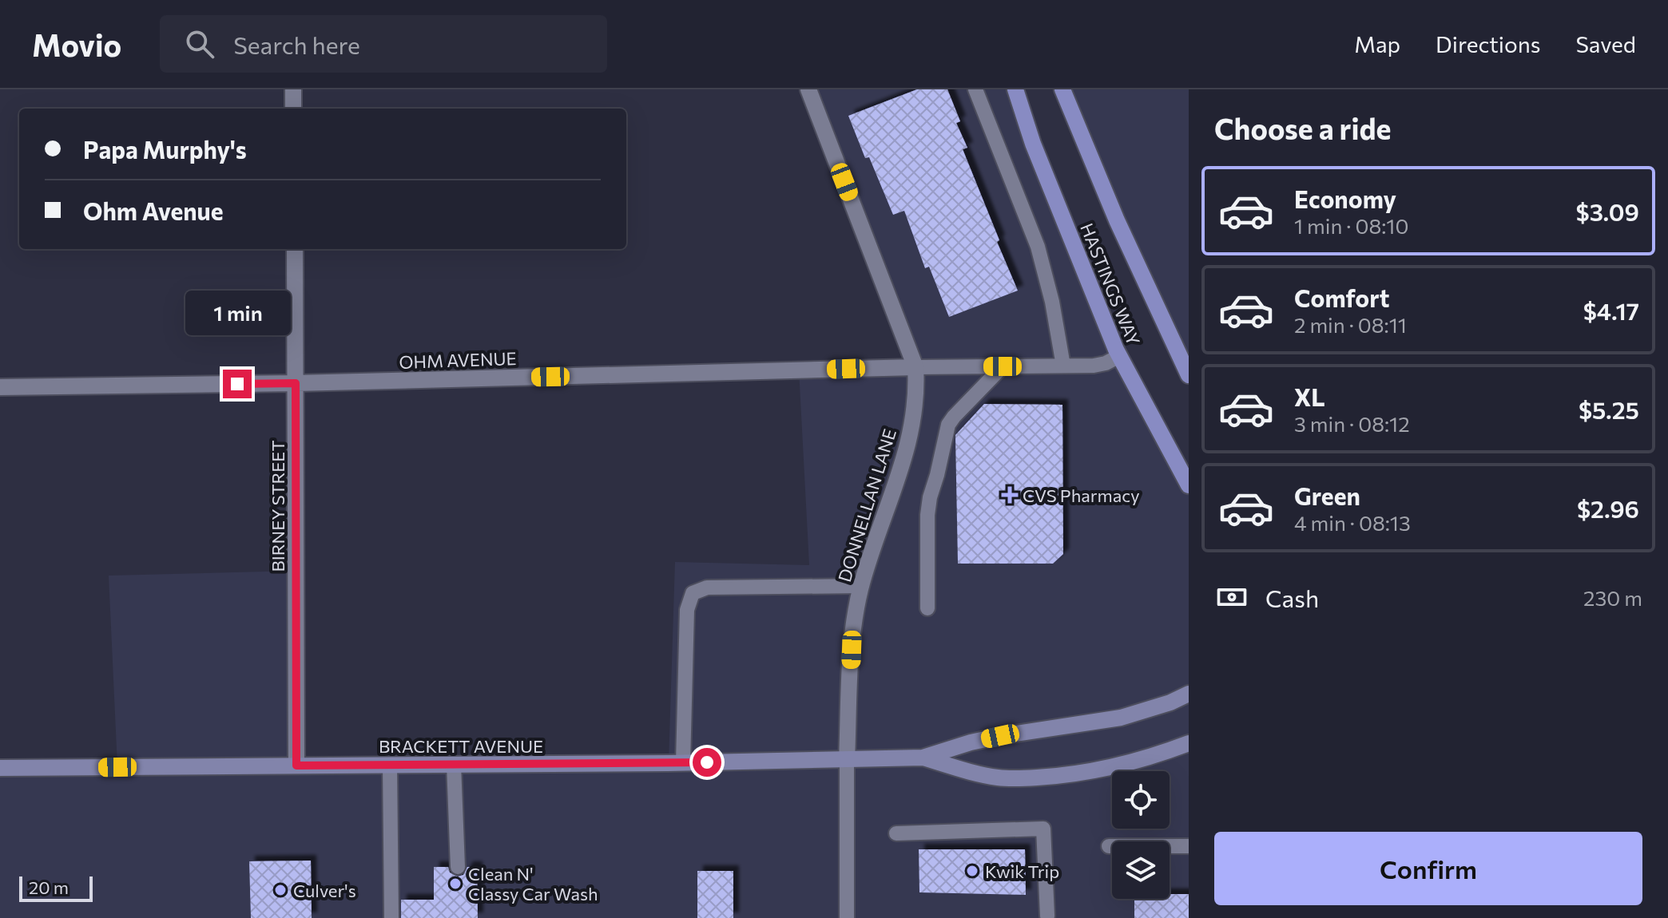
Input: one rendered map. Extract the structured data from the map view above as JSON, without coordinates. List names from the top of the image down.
{
  "streets": {
    "main road": ["HASTINGS WAY", "BRACKETT AVENUE"],
    "street": ["OHM AVENUE", "DONNELLAN LANE", "BIRNEY STREET"]
  },
  "crossings": [
    ["OHM AVENUE", "DONNELLAN LANE"],
    ["OHM AVENUE", "BIRNEY STREET"],
    ["DONNELLAN LANE", "BRACKETT AVENUE"],
    ["BIRNEY STREET", "BRACKETT AVENUE"]
  ],
  "places": {
    "health": ["CVS Pharmacy"],
    "other": ["Kwik Trip", "Clean N' Classy Car Wash", "Culver's"]
  },
  "scale_bar": "20 m",
  "page": {
    "header": "Movio",
    "search": "Search here",
    "nav": ["Map", "Directions", "Saved"],
    "heading": "Choose a ride",
    "banner": ["Papa Murphy's", "Ohm Avenue"],
    "list": [
      {
        "name": "Economy",
        "note": "1 min · 08:10",
        "value": "$3.09"
      },
      {
        "name": "Comfort",
        "note": "2 min · 08:11",
        "value": "$4.17"
      },
      {
        "name": "XL",
        "note": "3 min · 08:12",
        "value": "$5.25"
      },
      {
        "name": "Green",
        "note": "4 min · 08:13",
        "value": "$2.96"
      }
    ],
    "bubble": "1 min",
    "pay": ["Cash", "230 m"],
    "buttons": "Confirm",
    "scale": "20 m"
  }
}
